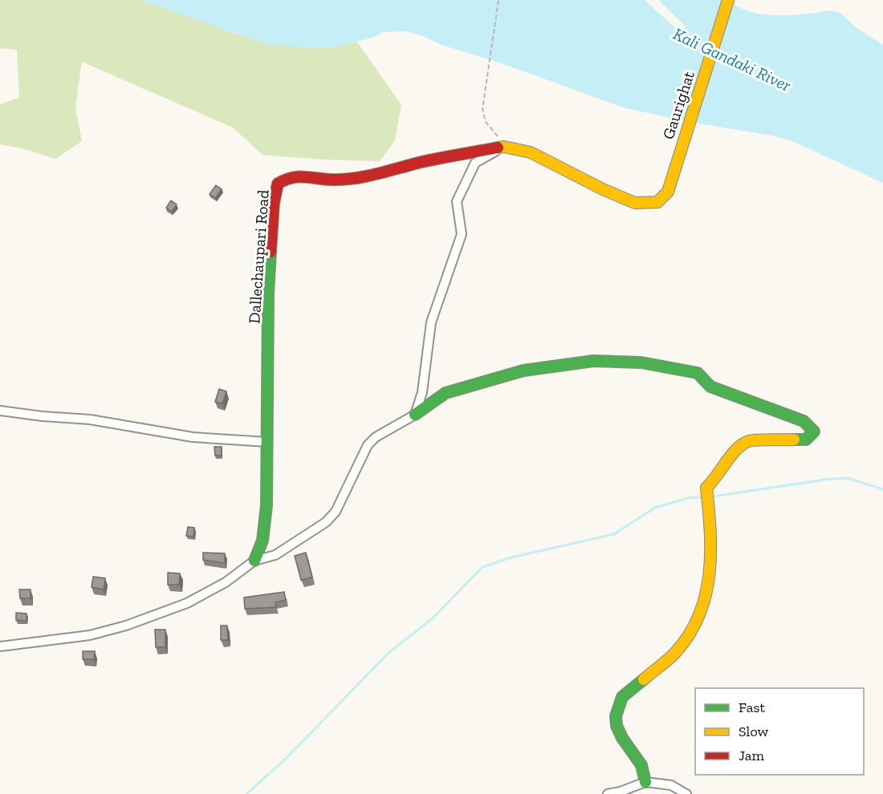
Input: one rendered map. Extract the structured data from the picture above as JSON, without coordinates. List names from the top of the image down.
{
  "streets": {
    "street": ["Gaurighat", "Dallechaupari Road"]
  },
  "crossings": [
    ["Gaurighat", "Dallechaupari Road"]
  ],
  "water": ["Kali Gandaki River"],
  "legend": ["Fast", "Slow", "Jam"]
}
